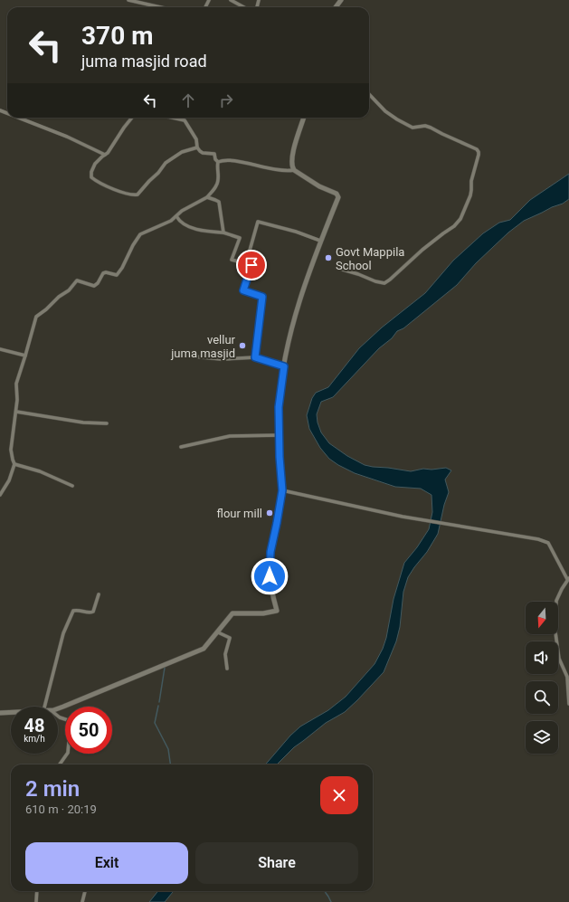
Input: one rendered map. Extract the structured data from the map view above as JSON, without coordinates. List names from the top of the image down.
{
  "places": ["Govt Mappila School", "vellur juma masjid", "flour mill"],
  "north": "bottom",
  "page": {
    "turn": ["370 m", "juma masjid road"],
    "speed": "48 km/h",
    "limit": "50",
    "heading": ["2 min", "610 m · 20:19"],
    "buttons": ["Exit", "Share"]
  }
}
